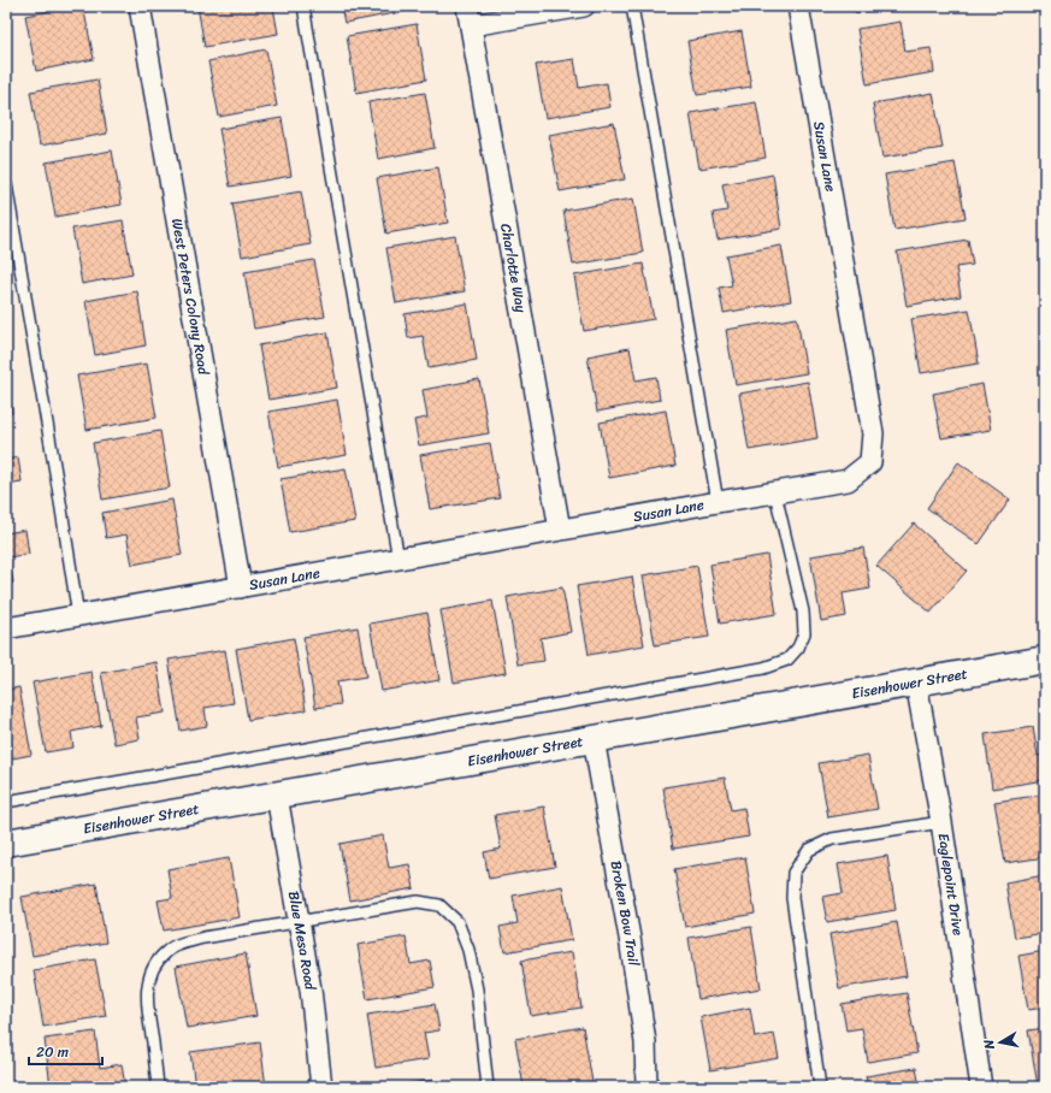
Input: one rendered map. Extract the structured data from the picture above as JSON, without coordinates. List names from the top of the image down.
{
  "streets": {
    "street": [
      "Susan Lane",
      "Charlotte Way",
      "West Peters Colony Road",
      "Eisenhower Street",
      "Eaglepoint Drive",
      "Broken Bow Trail",
      "Blue Mesa Road"
    ]
  },
  "crossings": [
    ["Susan Lane", "Charlotte Way"],
    ["Susan Lane", "West Peters Colony Road"],
    ["Eisenhower Street", "Eaglepoint Drive"],
    ["Eisenhower Street", "Broken Bow Trail"],
    ["Eisenhower Street", "Blue Mesa Road"]
  ],
  "scale_bar": "20 m",
  "north": "left"
}
